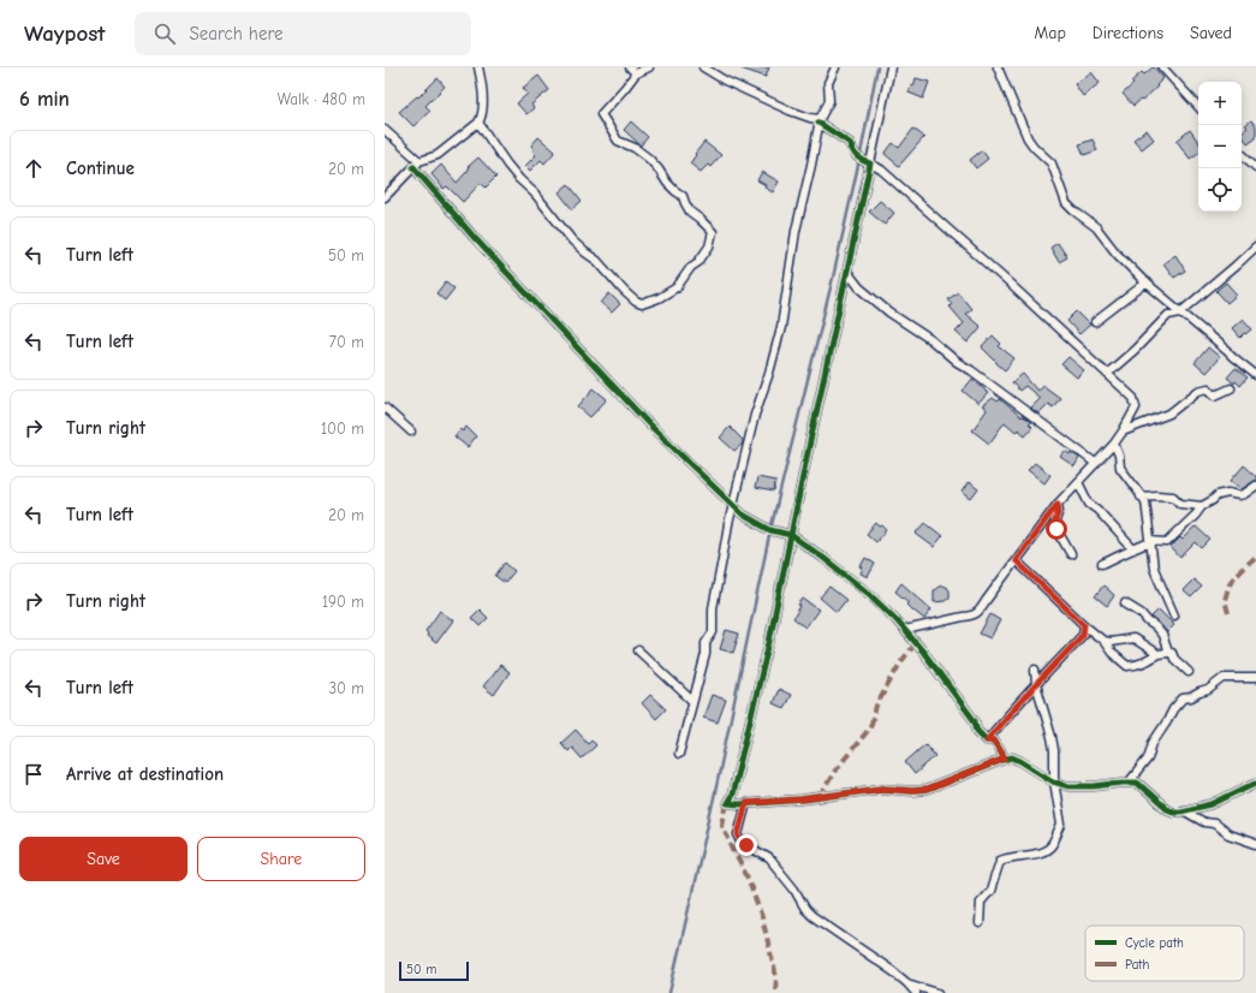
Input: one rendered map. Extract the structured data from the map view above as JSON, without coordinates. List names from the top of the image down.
{
  "legend": ["Cycle path", "Path"],
  "scale_bar": "50 m",
  "page": {
    "header": "Waypost",
    "search": "Search here",
    "nav": ["Map", "Directions", "Saved"],
    "heading": ["6 min", "Walk · 480 m"],
    "map_buttons": ["+", "−"],
    "list": [
      ["Continue", "20 m"],
      ["Turn left", "50 m"],
      ["Turn left", "70 m"],
      ["Turn right", "100 m"],
      ["Turn left", "20 m"],
      ["Turn right", "190 m"],
      ["Turn left", "30 m"],
      "Arrive at destination"
    ],
    "buttons": ["Save", "Share"],
    "scale": "50 m"
  }
}
